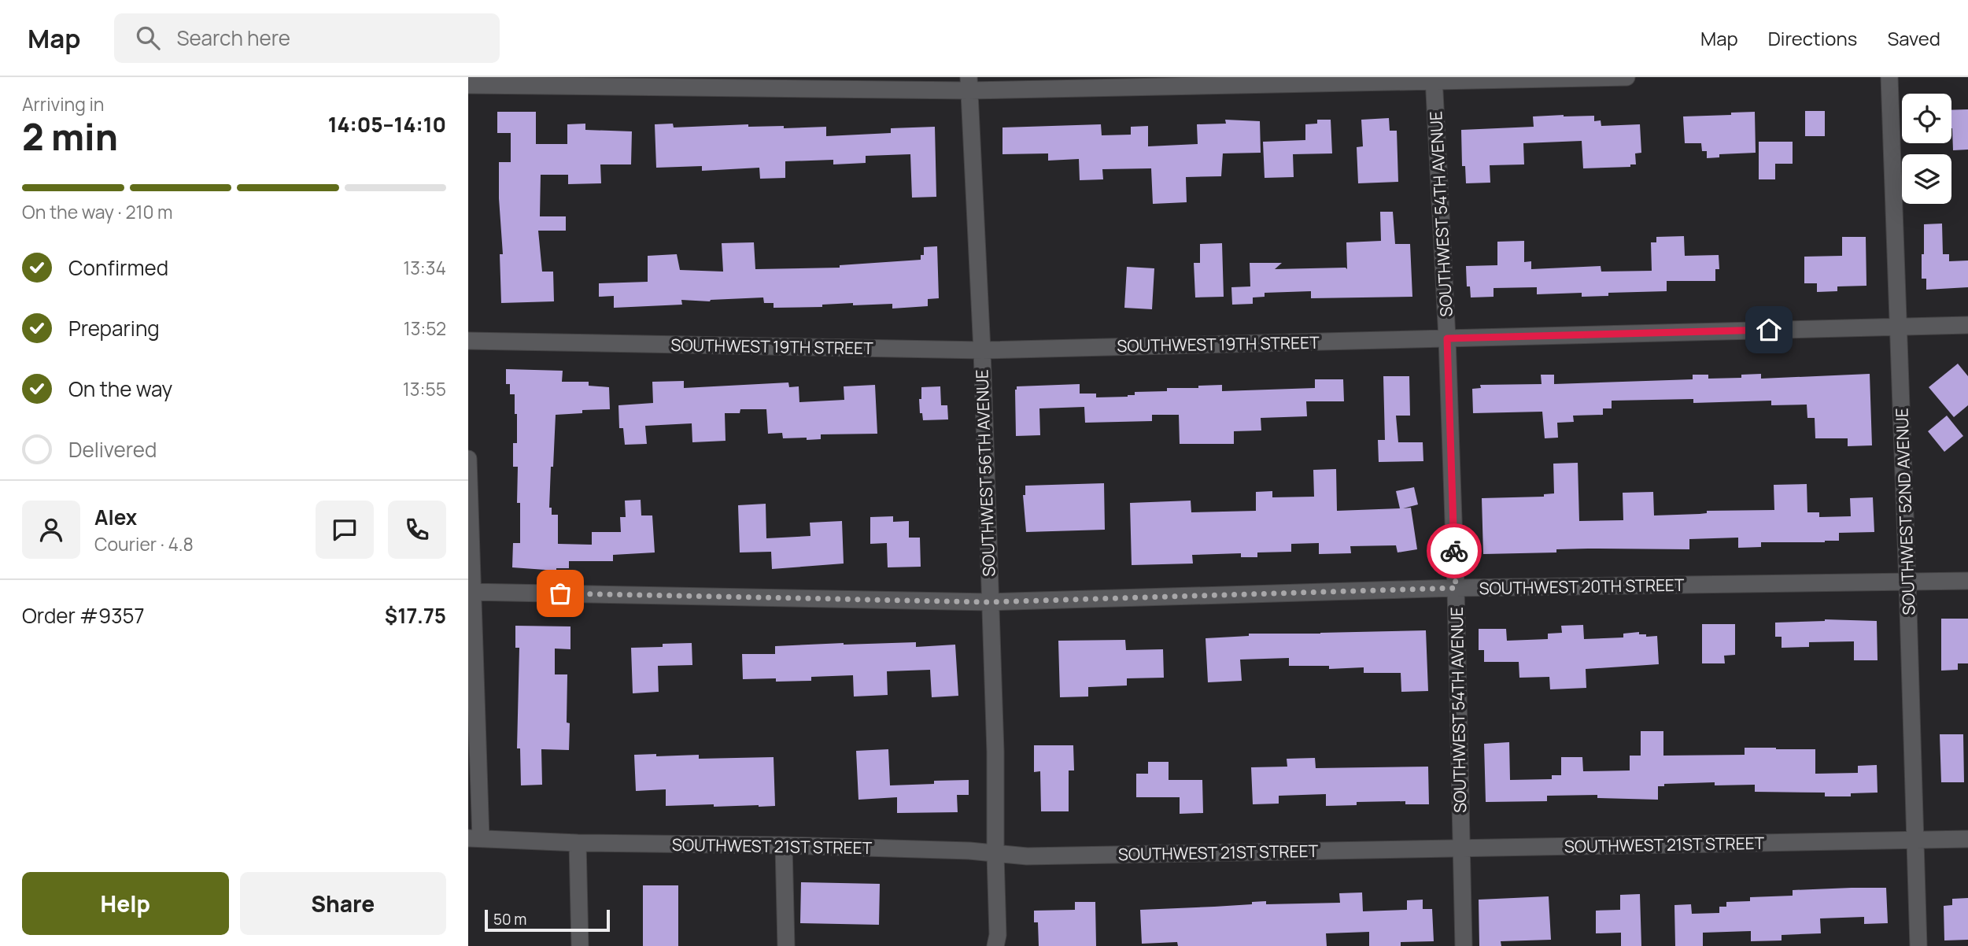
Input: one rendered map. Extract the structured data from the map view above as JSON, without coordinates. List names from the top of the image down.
{
  "streets": {
    "street": [
      "SOUTHWEST 54TH AVENUE",
      "SOUTHWEST 19TH STREET",
      "SOUTHWEST 56TH AVENUE",
      "SOUTHWEST 52ND AVENUE",
      "SOUTHWEST 20TH STREET",
      "SOUTHWEST 21ST STREET"
    ]
  },
  "crossings": [
    ["SOUTHWEST 54TH AVENUE", "SOUTHWEST 19TH STREET"],
    ["SOUTHWEST 54TH AVENUE", "SOUTHWEST 20TH STREET"],
    ["SOUTHWEST 54TH AVENUE", "SOUTHWEST 21ST STREET"],
    ["SOUTHWEST 19TH STREET", "SOUTHWEST 56TH AVENUE"],
    ["SOUTHWEST 19TH STREET", "SOUTHWEST 52ND AVENUE"],
    ["SOUTHWEST 56TH AVENUE", "SOUTHWEST 20TH STREET"],
    ["SOUTHWEST 56TH AVENUE", "SOUTHWEST 21ST STREET"],
    ["SOUTHWEST 52ND AVENUE", "SOUTHWEST 20TH STREET"],
    ["SOUTHWEST 52ND AVENUE", "SOUTHWEST 21ST STREET"]
  ],
  "scale_bar": "50 m",
  "page": {
    "header": "Map",
    "search": "Search here",
    "nav": ["Map", "Directions", "Saved"],
    "heading": ["2 min", "Arriving in", "14:05–14:10"],
    "panel": [
      "Alex",
      "Courier · 4.8",
      "Order #9357",
      "$17.75"
    ],
    "bar": "On the way · 210 m",
    "list": [
      ["Confirmed", "13:34"],
      ["Preparing", "13:52"],
      ["On the way", "13:55"],
      "Delivered"
    ],
    "buttons": ["Help", "Share"],
    "scale": "50 m"
  }
}
